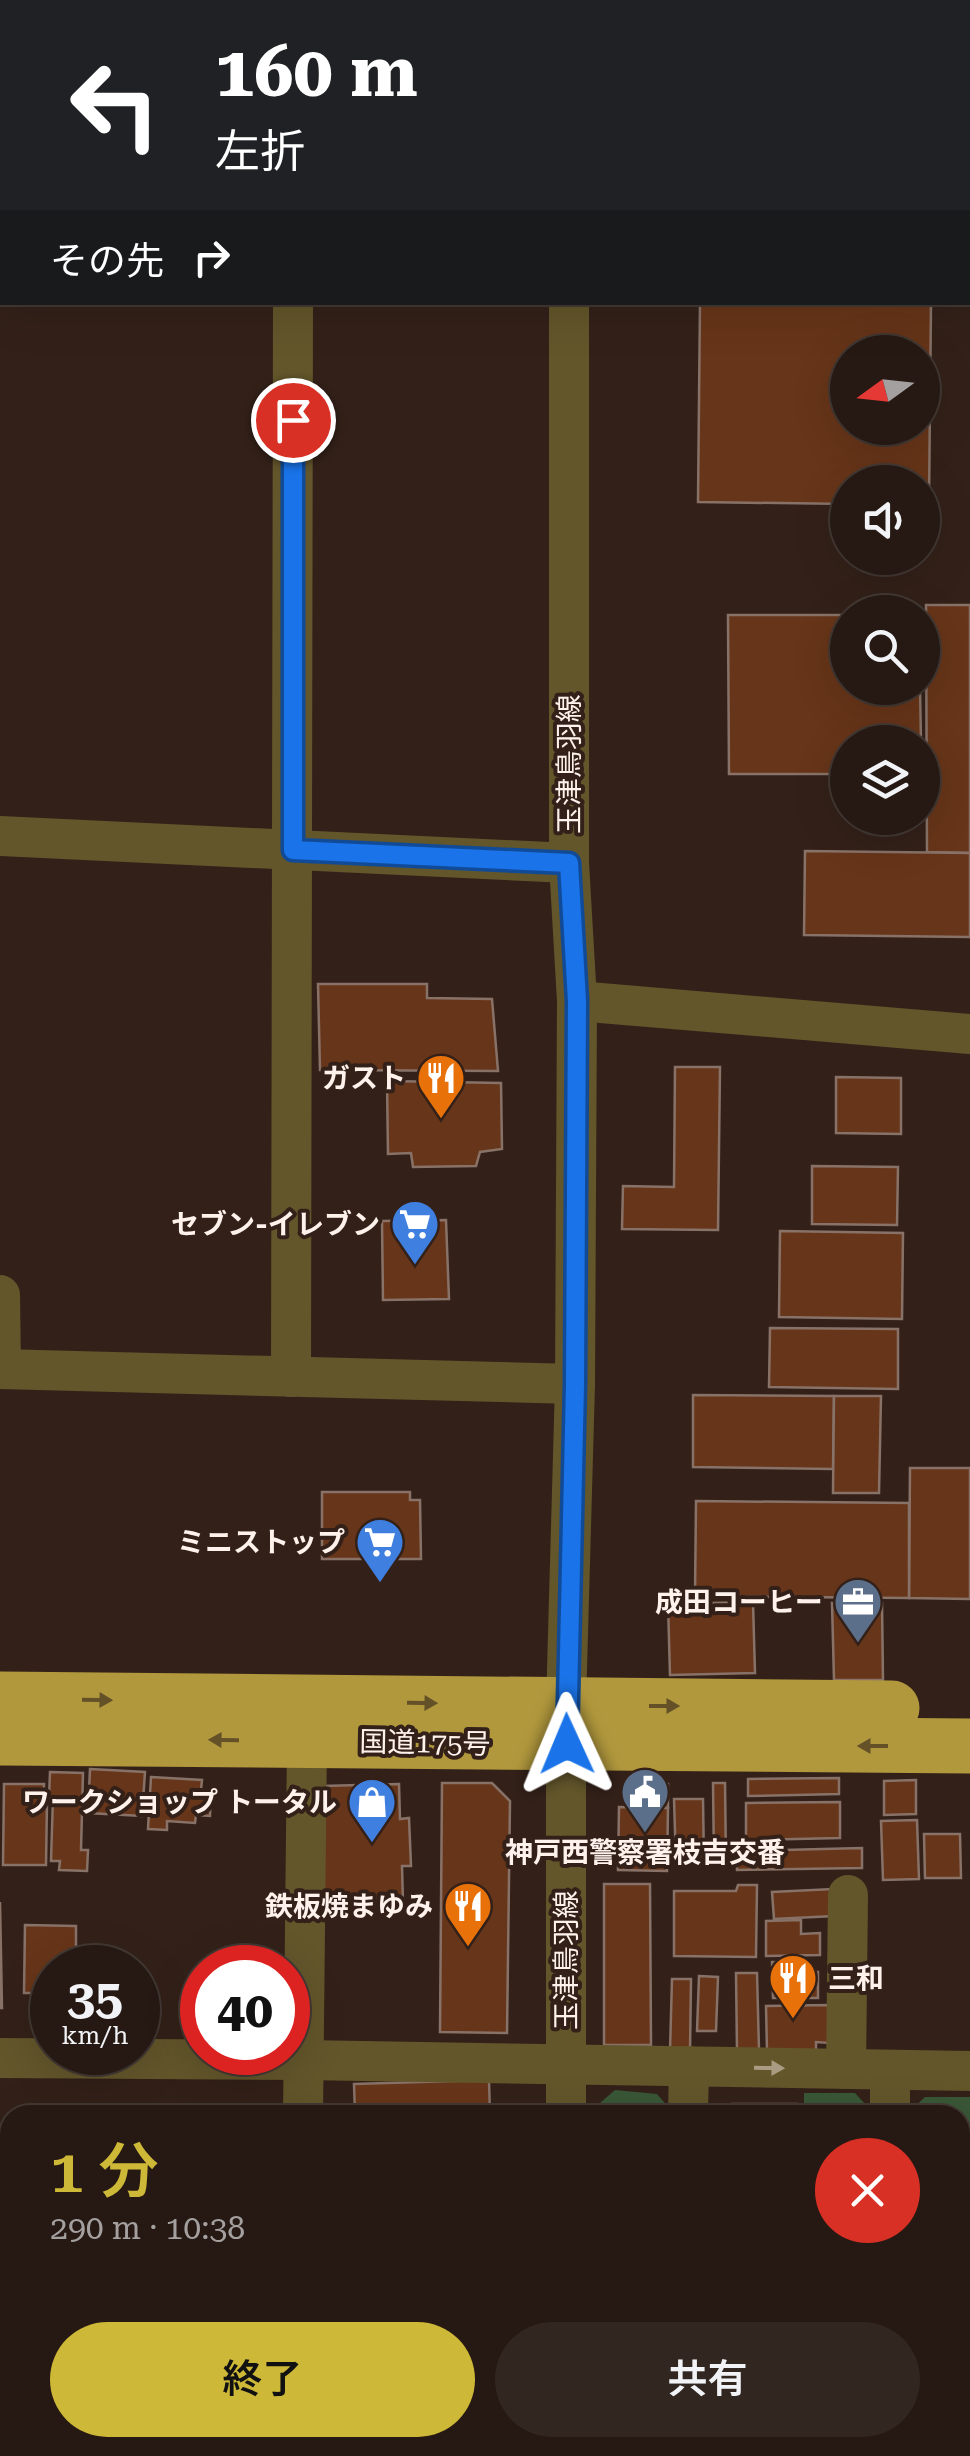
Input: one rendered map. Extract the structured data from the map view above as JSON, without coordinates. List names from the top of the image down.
{
  "streets": {
    "highway": ["国道175号"],
    "street": ["玉津鳥羽線"]
  },
  "crossings": [
    ["玉津鳥羽線", "国道175号"]
  ],
  "places": {
    "restaurant": ["ガスト", "鉄板焼まゆみ", "三和"],
    "supermarket": ["セブン-イレブン", "ミニストップ"],
    "office": ["成田コーヒー"],
    "public building": ["神戸西警察署枝吉交番"],
    "shop": ["ワークショップ トータル"]
  },
  "north": "left",
  "page": {
    "turn": ["160 m", "左折"],
    "then": "その先",
    "speed": "35 km/h",
    "limit": "40",
    "heading": ["1 分", "290 m · 10:38"],
    "buttons": ["終了", "共有"]
  }
}
